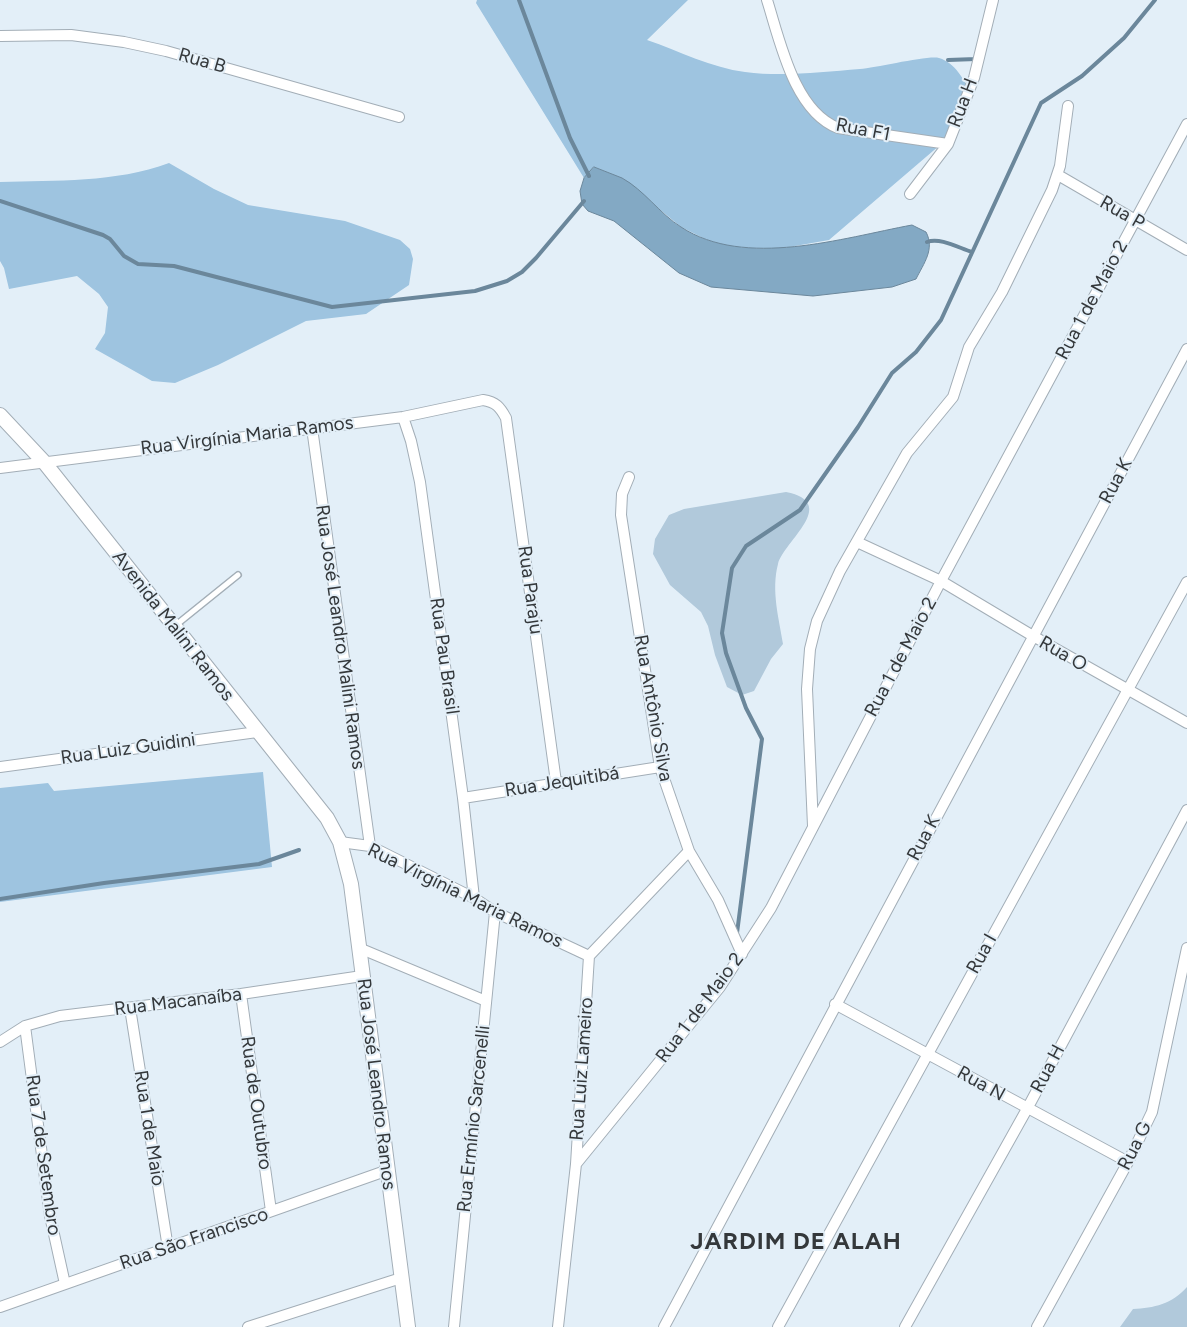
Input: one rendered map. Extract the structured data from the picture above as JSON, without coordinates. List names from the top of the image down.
{
  "streets": {
    "street": [
      "Rua B",
      "Rua H",
      "Rua F1",
      "Rua P",
      "Rua 1 de Maio 2",
      "Rua Virgínia Maria Ramos",
      "Rua K",
      "Rua Paraju",
      "Avenida Malini Ramos",
      "Rua José Leandro Malini Ramos",
      "Rua O",
      "Rua Pau Brasil",
      "Rua Antônio Silva",
      "Rua Luiz Guidini",
      "Rua Jequitibá",
      "Rua I",
      "Rua Macanaíba",
      "Rua Luiz Lameiro",
      "Rua José Leandro Ramos",
      "Rua N",
      "Rua de Outubro",
      "Rua Ermínio Sarcenelli",
      "Rua 1 de Maio",
      "Rua G",
      "Rua 7 de Setembro",
      "Rua São Francisco"
    ]
  },
  "crossings": [
    ["Rua H", "Rua F1"],
    ["Rua H", "Rua N"],
    ["Rua P", "Rua 1 de Maio 2"],
    ["Rua 1 de Maio 2", "Rua O"],
    ["Rua 1 de Maio 2", "Rua Antônio Silva"],
    ["Rua 1 de Maio 2", "Rua Luiz Lameiro"],
    ["Rua Virgínia Maria Ramos", "Rua Paraju"],
    ["Rua Virgínia Maria Ramos", "Avenida Malini Ramos"],
    ["Rua Virgínia Maria Ramos", "Rua José Leandro Malini Ramos"],
    ["Rua Virgínia Maria Ramos", "Rua Pau Brasil"],
    ["Rua Virgínia Maria Ramos", "Rua Luiz Lameiro"],
    ["Rua Virgínia Maria Ramos", "Rua José Leandro Ramos"],
    ["Rua Virgínia Maria Ramos", "Rua Ermínio Sarcenelli"],
    ["Rua K", "Rua O"],
    ["Rua K", "Rua N"],
    ["Rua Paraju", "Rua Jequitibá"],
    ["Avenida Malini Ramos", "Rua Luiz Guidini"],
    ["Avenida Malini Ramos", "Rua José Leandro Ramos"],
    ["Rua O", "Rua I"],
    ["Rua Pau Brasil", "Rua Jequitibá"],
    ["Rua Antônio Silva", "Rua Jequitibá"],
    ["Rua I", "Rua N"],
    ["Rua Macanaíba", "Rua José Leandro Ramos"],
    ["Rua Macanaíba", "Rua de Outubro"],
    ["Rua Macanaíba", "Rua 1 de Maio"],
    ["Rua Macanaíba", "Rua 7 de Setembro"],
    ["Rua José Leandro Ramos", "Rua São Francisco"],
    ["Rua N", "Rua G"],
    ["Rua de Outubro", "Rua São Francisco"],
    ["Rua 1 de Maio", "Rua São Francisco"],
    ["Rua 7 de Setembro", "Rua São Francisco"]
  ],
  "districts": ["JARDIM DE ALAH"]
}
